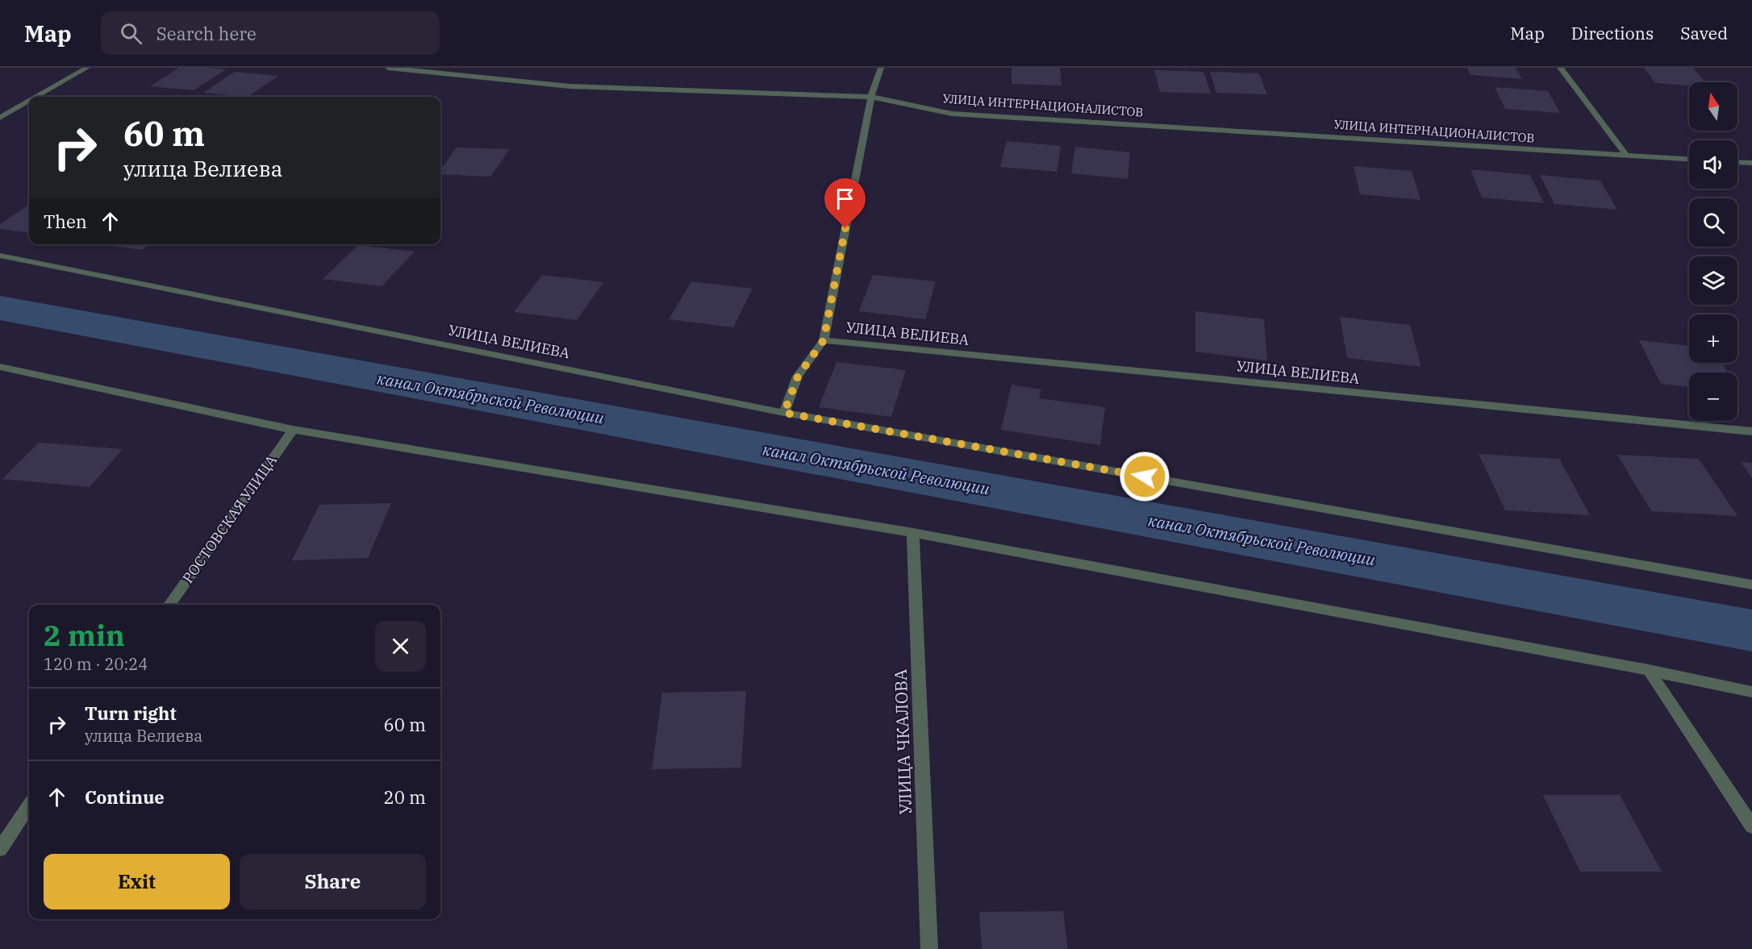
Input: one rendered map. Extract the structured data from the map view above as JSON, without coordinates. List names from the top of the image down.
{
  "streets": {
    "street": [
      "УЛИЦА ИНТЕРНАЦИОНАЛИСТОВ",
      "УЛИЦА ВЕЛИЕВА",
      "РОСТОВСКАЯ УЛИЦА",
      "УЛИЦА ЧКАЛОВА"
    ]
  },
  "water": ["канал Октябрьской Революции"],
  "north": "top",
  "page": {
    "header": "Map",
    "search": "Search here",
    "nav": ["Map", "Directions", "Saved"],
    "map_buttons": ["+", "−"],
    "turn": ["60 m", "улица Велиева"],
    "then": "Then",
    "heading": ["2 min", "120 m · 20:24"],
    "list": [
      {
        "name": "Turn right",
        "note": "улица Велиева",
        "value": "60 m"
      },
      {
        "name": "Continue",
        "value": "20 m"
      }
    ],
    "buttons": ["Exit", "Share"]
  }
}
